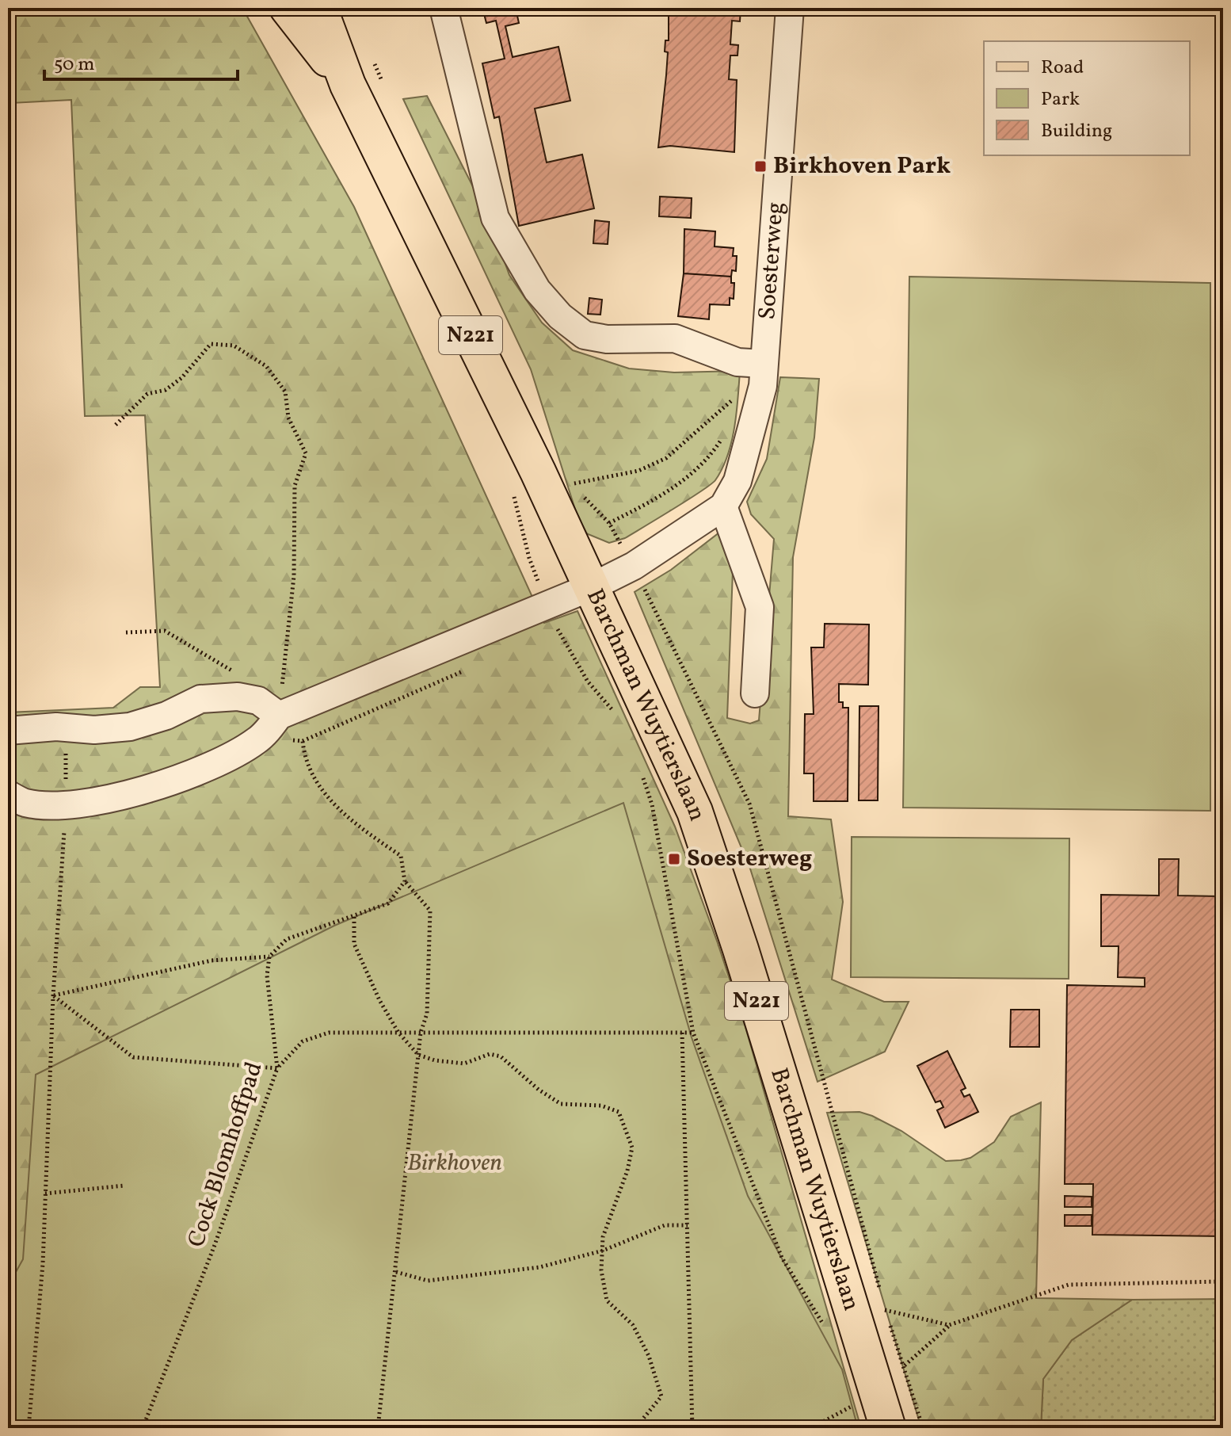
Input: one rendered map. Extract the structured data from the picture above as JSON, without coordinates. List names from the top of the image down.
{
  "streets": {
    "main road": ["N221", "Barchman Wuytierslaan"],
    "street": ["Soesterweg"],
    "path": ["Cock Blomhoffpad"]
  },
  "crossings": [
    ["Soesterweg", "Barchman Wuytierslaan"]
  ],
  "parks": ["Birkhoven"],
  "places": {
    "transit": ["Birkhoven Park", "Soesterweg"]
  },
  "legend": ["Road", "Park", "Building"],
  "scale_bar": "50 m"
}
